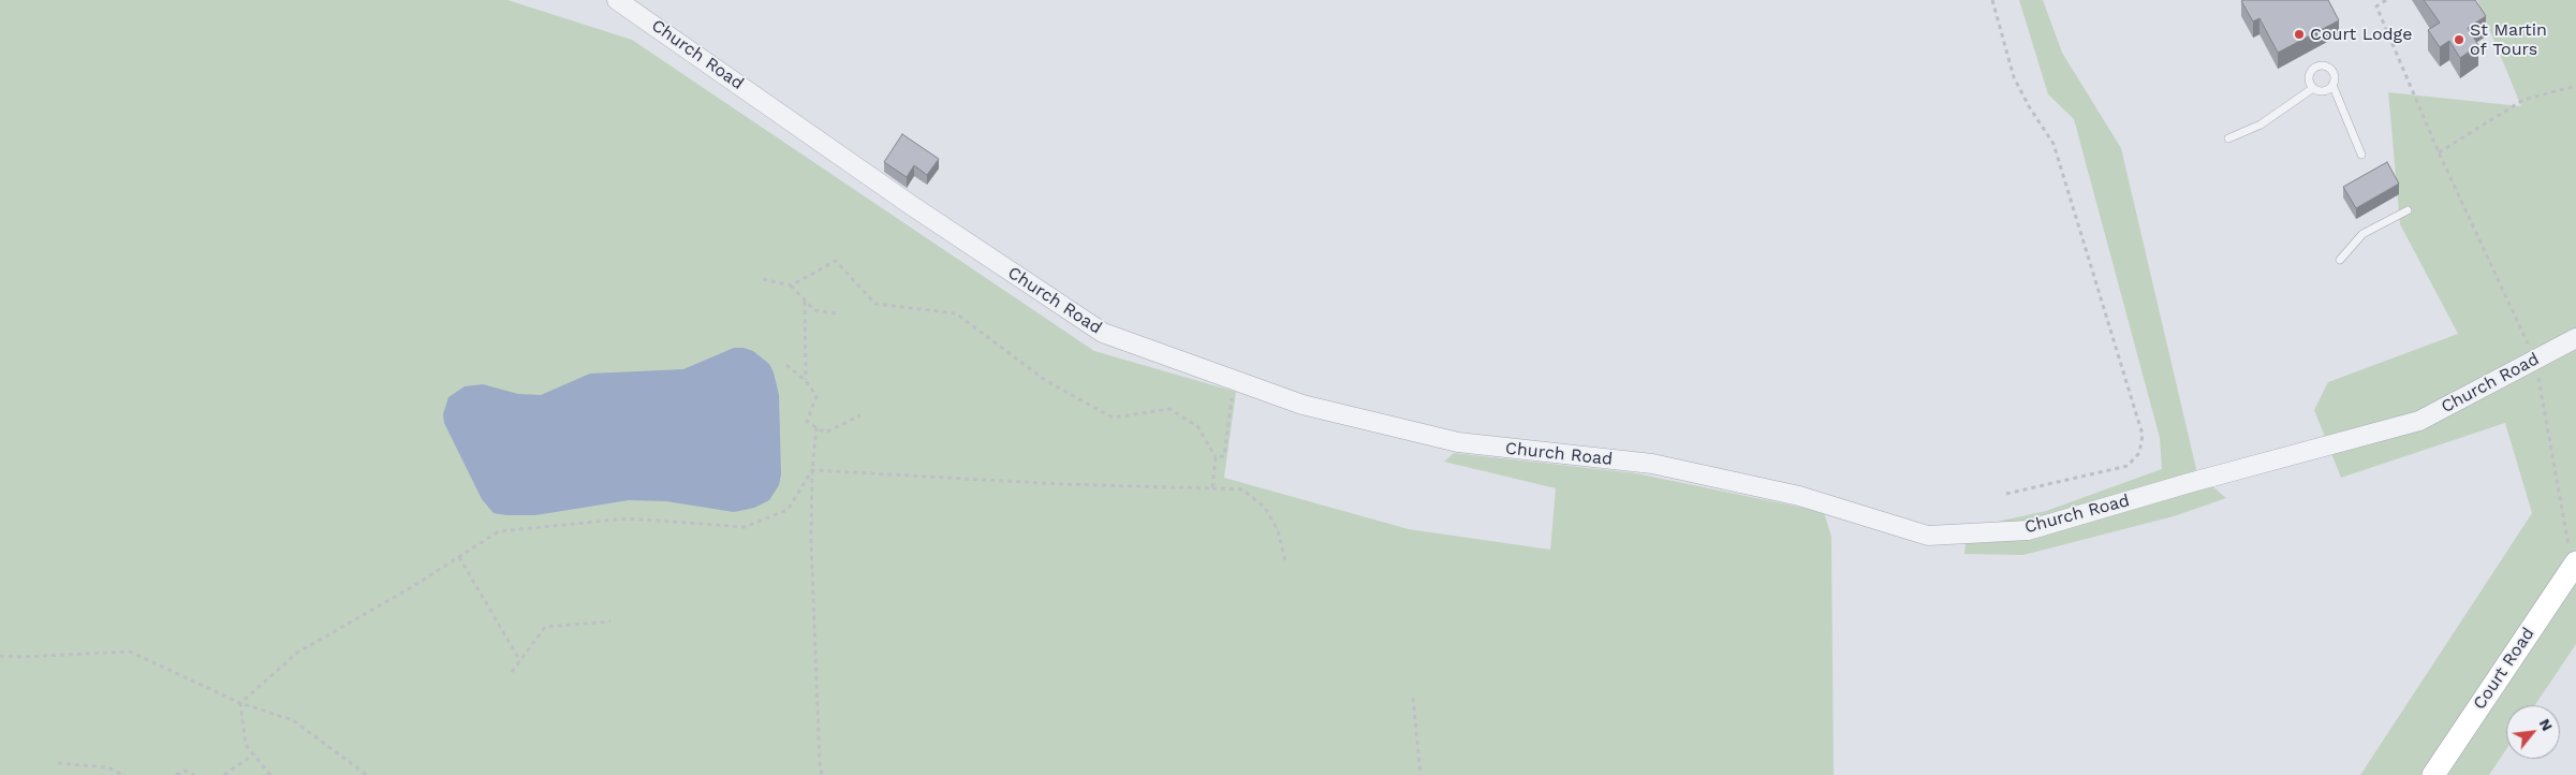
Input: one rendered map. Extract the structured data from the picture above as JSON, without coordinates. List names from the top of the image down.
{
  "streets": {
    "main road": ["Court Road"],
    "street": ["Church Road"]
  },
  "places": ["Court Lodge", "St Martin of Tours"],
  "north": "top right"
}
